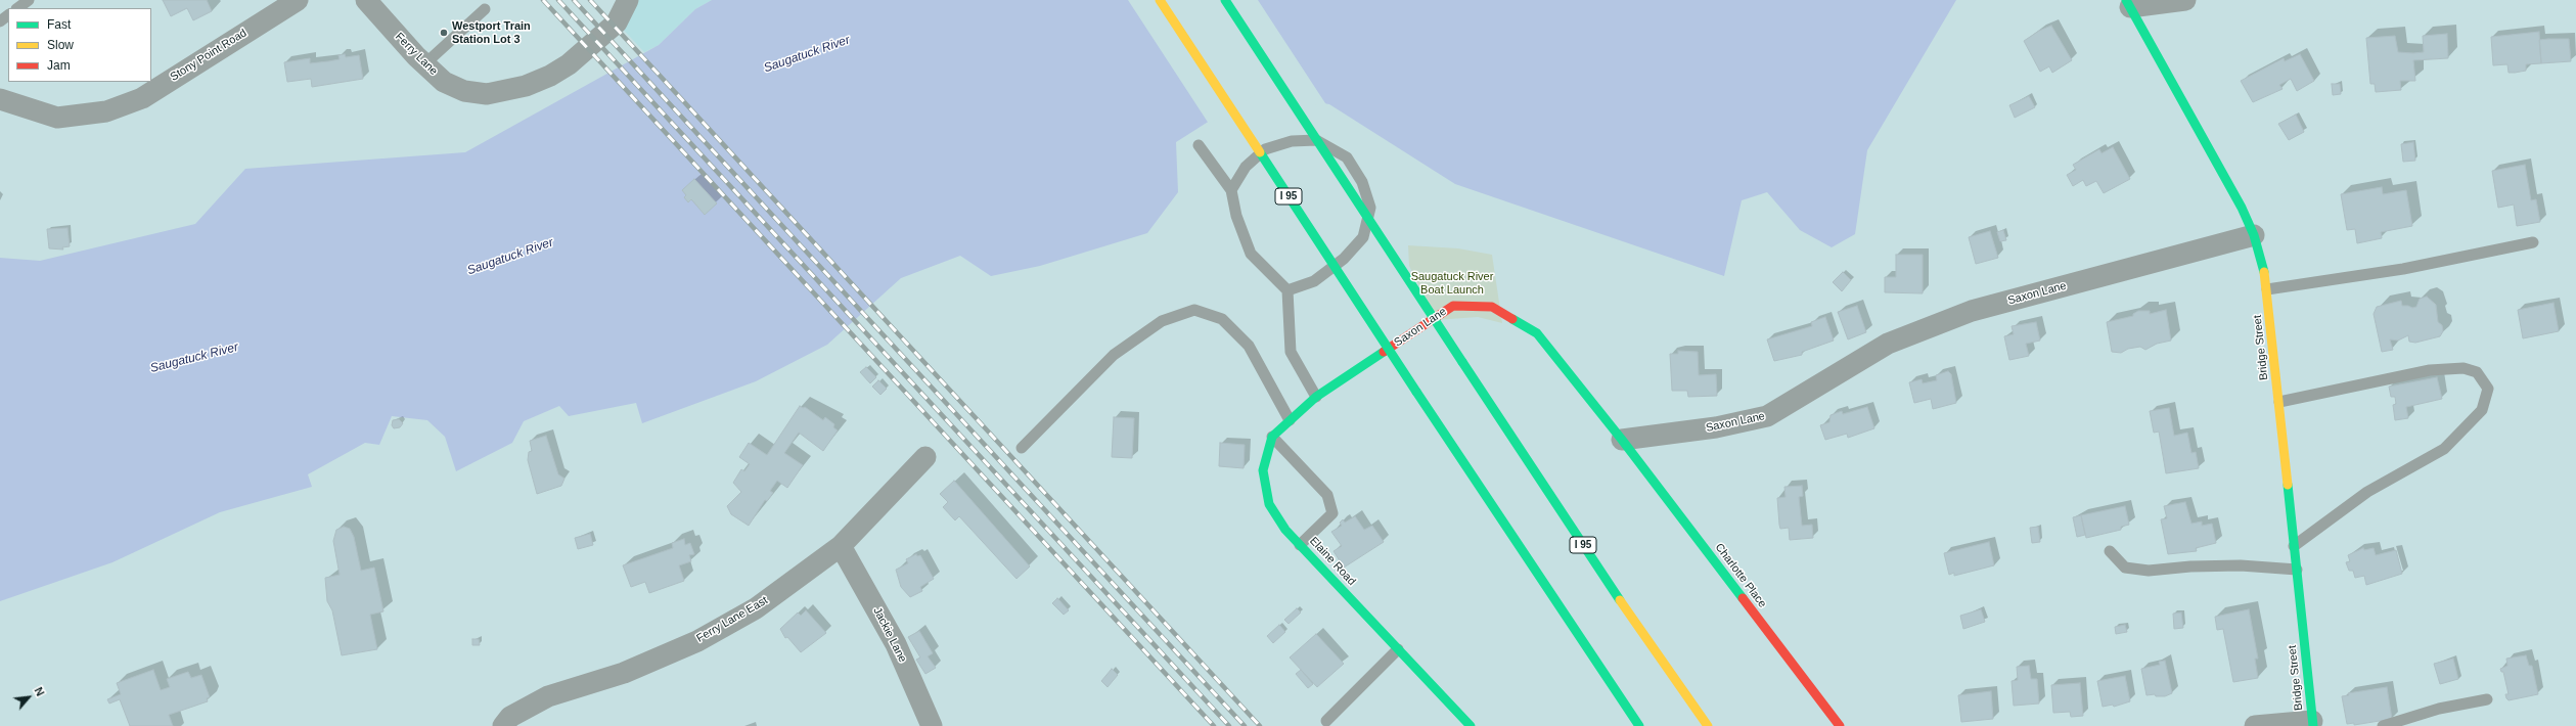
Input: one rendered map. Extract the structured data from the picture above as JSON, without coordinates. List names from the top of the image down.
{
  "streets": {
    "main road": [
      "I 95",
      "Saxon Lane",
      "Bridge Street",
      "Elaine Road",
      "Charlotte Place"
    ],
    "street": [
      "Ferry Lane",
      "Stony Point Road",
      "Ferry Lane East",
      "Jackie Lane"
    ]
  },
  "crossings": [
    ["Saxon Lane", "Bridge Street"],
    ["Saxon Lane", "Charlotte Place"],
    ["Ferry Lane East", "Jackie Lane"]
  ],
  "water": ["Saugatuck River"],
  "parks": ["Saugatuck River Boat Launch"],
  "places": ["Westport Train Station Lot 3"],
  "legend": ["Fast", "Slow", "Jam"],
  "north": "top right"
}
